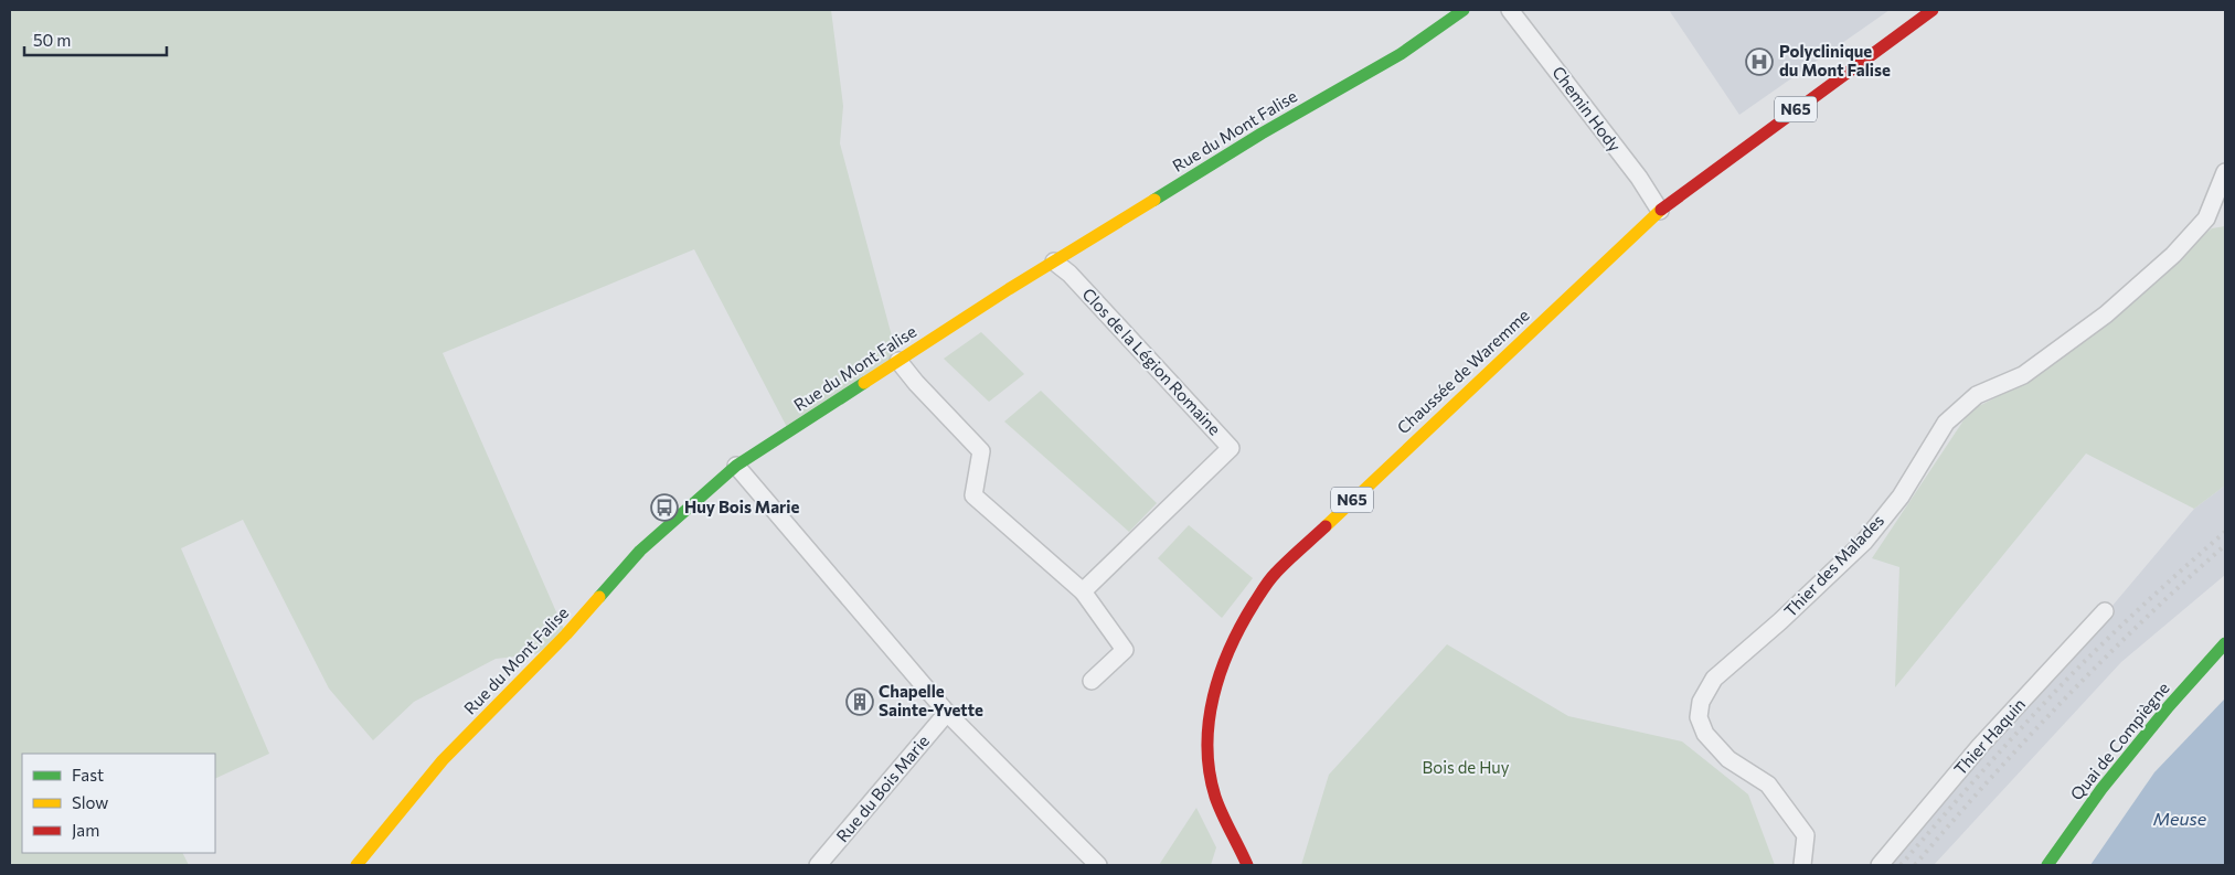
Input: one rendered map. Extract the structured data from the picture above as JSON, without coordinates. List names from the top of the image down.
{
  "streets": {
    "main road": [
      "N65",
      "Rue du Mont Falise",
      "Chaussée de Waremme",
      "Quai de Compiègne"
    ],
    "street": [
      "Chemin Hody",
      "Clos de la Légion Romaine",
      "Thier des Malades",
      "Thier Haquin",
      "Rue du Bois Marie"
    ]
  },
  "crossings": [
    ["Chemin Hody", "Chaussée de Waremme"],
    ["Rue du Mont Falise", "Clos de la Légion Romaine"]
  ],
  "water": ["Meuse"],
  "parks": ["Bois de Huy"],
  "places": {
    "hospital": ["Polyclinique du Mont Falise"],
    "bus stop": ["Huy Bois Marie"],
    "building": ["Chapelle Sainte-Yvette"]
  },
  "legend": ["Fast", "Slow", "Jam"],
  "scale_bar": "50 m"
}
